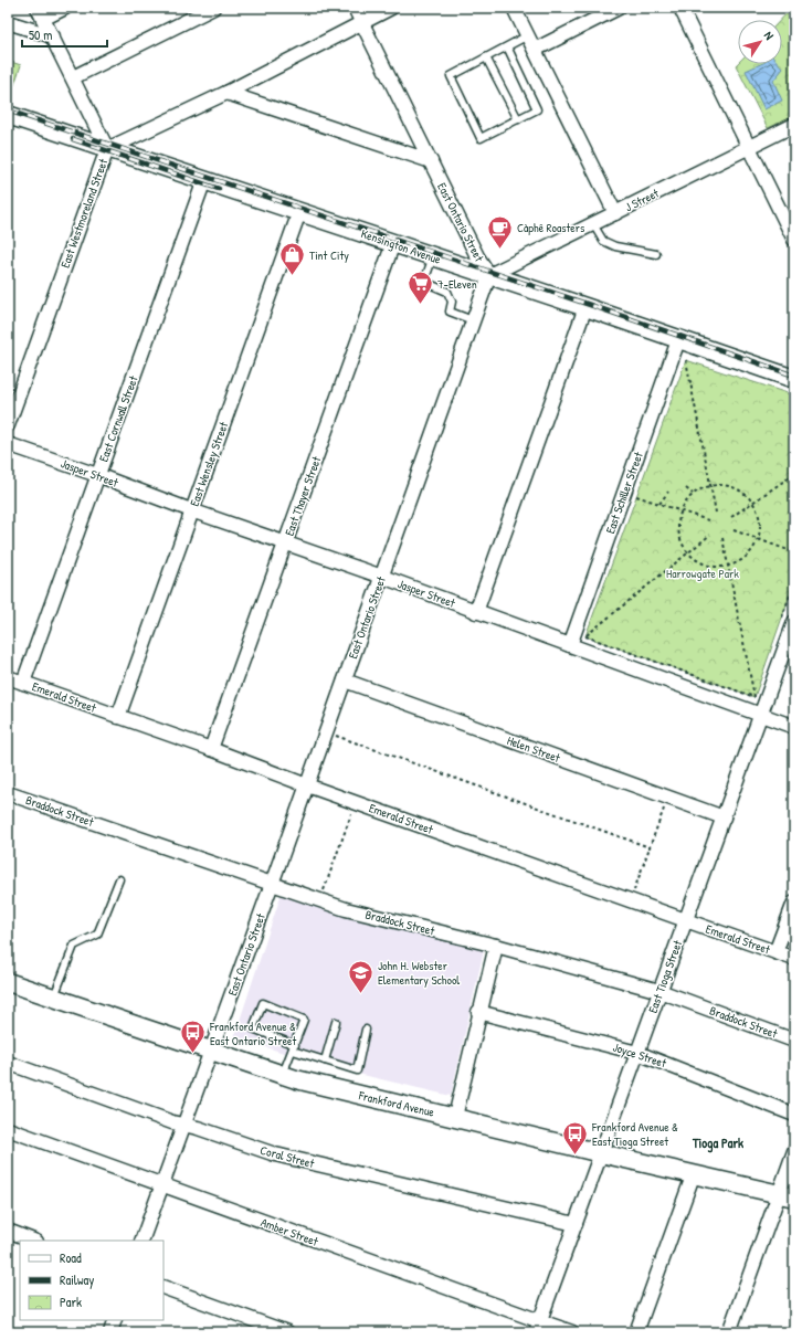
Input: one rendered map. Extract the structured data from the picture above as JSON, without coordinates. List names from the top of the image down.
{
  "streets": {
    "street": [
      "J Street",
      "East Westmoreland Street",
      "East Ontario Street",
      "Kensington Avenue",
      "East Cornwall Street",
      "East Wensley Street",
      "Jasper Street",
      "East Schiller Street",
      "East Thayer Street",
      "Emerald Street",
      "Helen Street",
      "Braddock Street",
      "East Tioga Street",
      "Joyce Street",
      "Frankford Avenue",
      "Coral Street",
      "Amber Street"
    ]
  },
  "crossings": [
    ["J Street", "East Ontario Street"],
    ["J Street", "Kensington Avenue"],
    ["East Westmoreland Street", "Kensington Avenue"],
    ["East Ontario Street", "Kensington Avenue"],
    ["East Ontario Street", "Jasper Street"],
    ["East Ontario Street", "Emerald Street"],
    ["East Ontario Street", "Helen Street"],
    ["East Ontario Street", "Braddock Street"],
    ["East Ontario Street", "Frankford Avenue"],
    ["East Ontario Street", "Coral Street"],
    ["East Ontario Street", "Amber Street"],
    ["Kensington Avenue", "East Cornwall Street"],
    ["Kensington Avenue", "East Wensley Street"],
    ["Kensington Avenue", "East Schiller Street"],
    ["Kensington Avenue", "East Thayer Street"],
    ["East Cornwall Street", "Jasper Street"],
    ["East Cornwall Street", "Emerald Street"],
    ["East Wensley Street", "Jasper Street"],
    ["East Wensley Street", "Emerald Street"],
    ["Jasper Street", "East Schiller Street"],
    ["Jasper Street", "East Thayer Street"],
    ["Jasper Street", "East Tioga Street"],
    ["East Thayer Street", "Emerald Street"],
    ["Emerald Street", "East Tioga Street"],
    ["Helen Street", "East Tioga Street"],
    ["Braddock Street", "East Tioga Street"],
    ["East Tioga Street", "Joyce Street"],
    ["East Tioga Street", "Frankford Avenue"],
    ["East Tioga Street", "Coral Street"],
    ["East Tioga Street", "Amber Street"]
  ],
  "districts": ["Tioga Park"],
  "parks": ["Harrowgate Park"],
  "places": {
    "cafe": ["Càphê Roasters"],
    "shop": ["Tint City"],
    "supermarket": ["7-Eleven"],
    "school or university": ["John H. Webster Elementary School"],
    "bus stop": ["Frankford Avenue & East Ontario Street", "Frankford Avenue & East Tioga Street"]
  },
  "legend": ["Road", "Railway", "Park"],
  "scale_bar": "50 m",
  "north": "top right"
}
